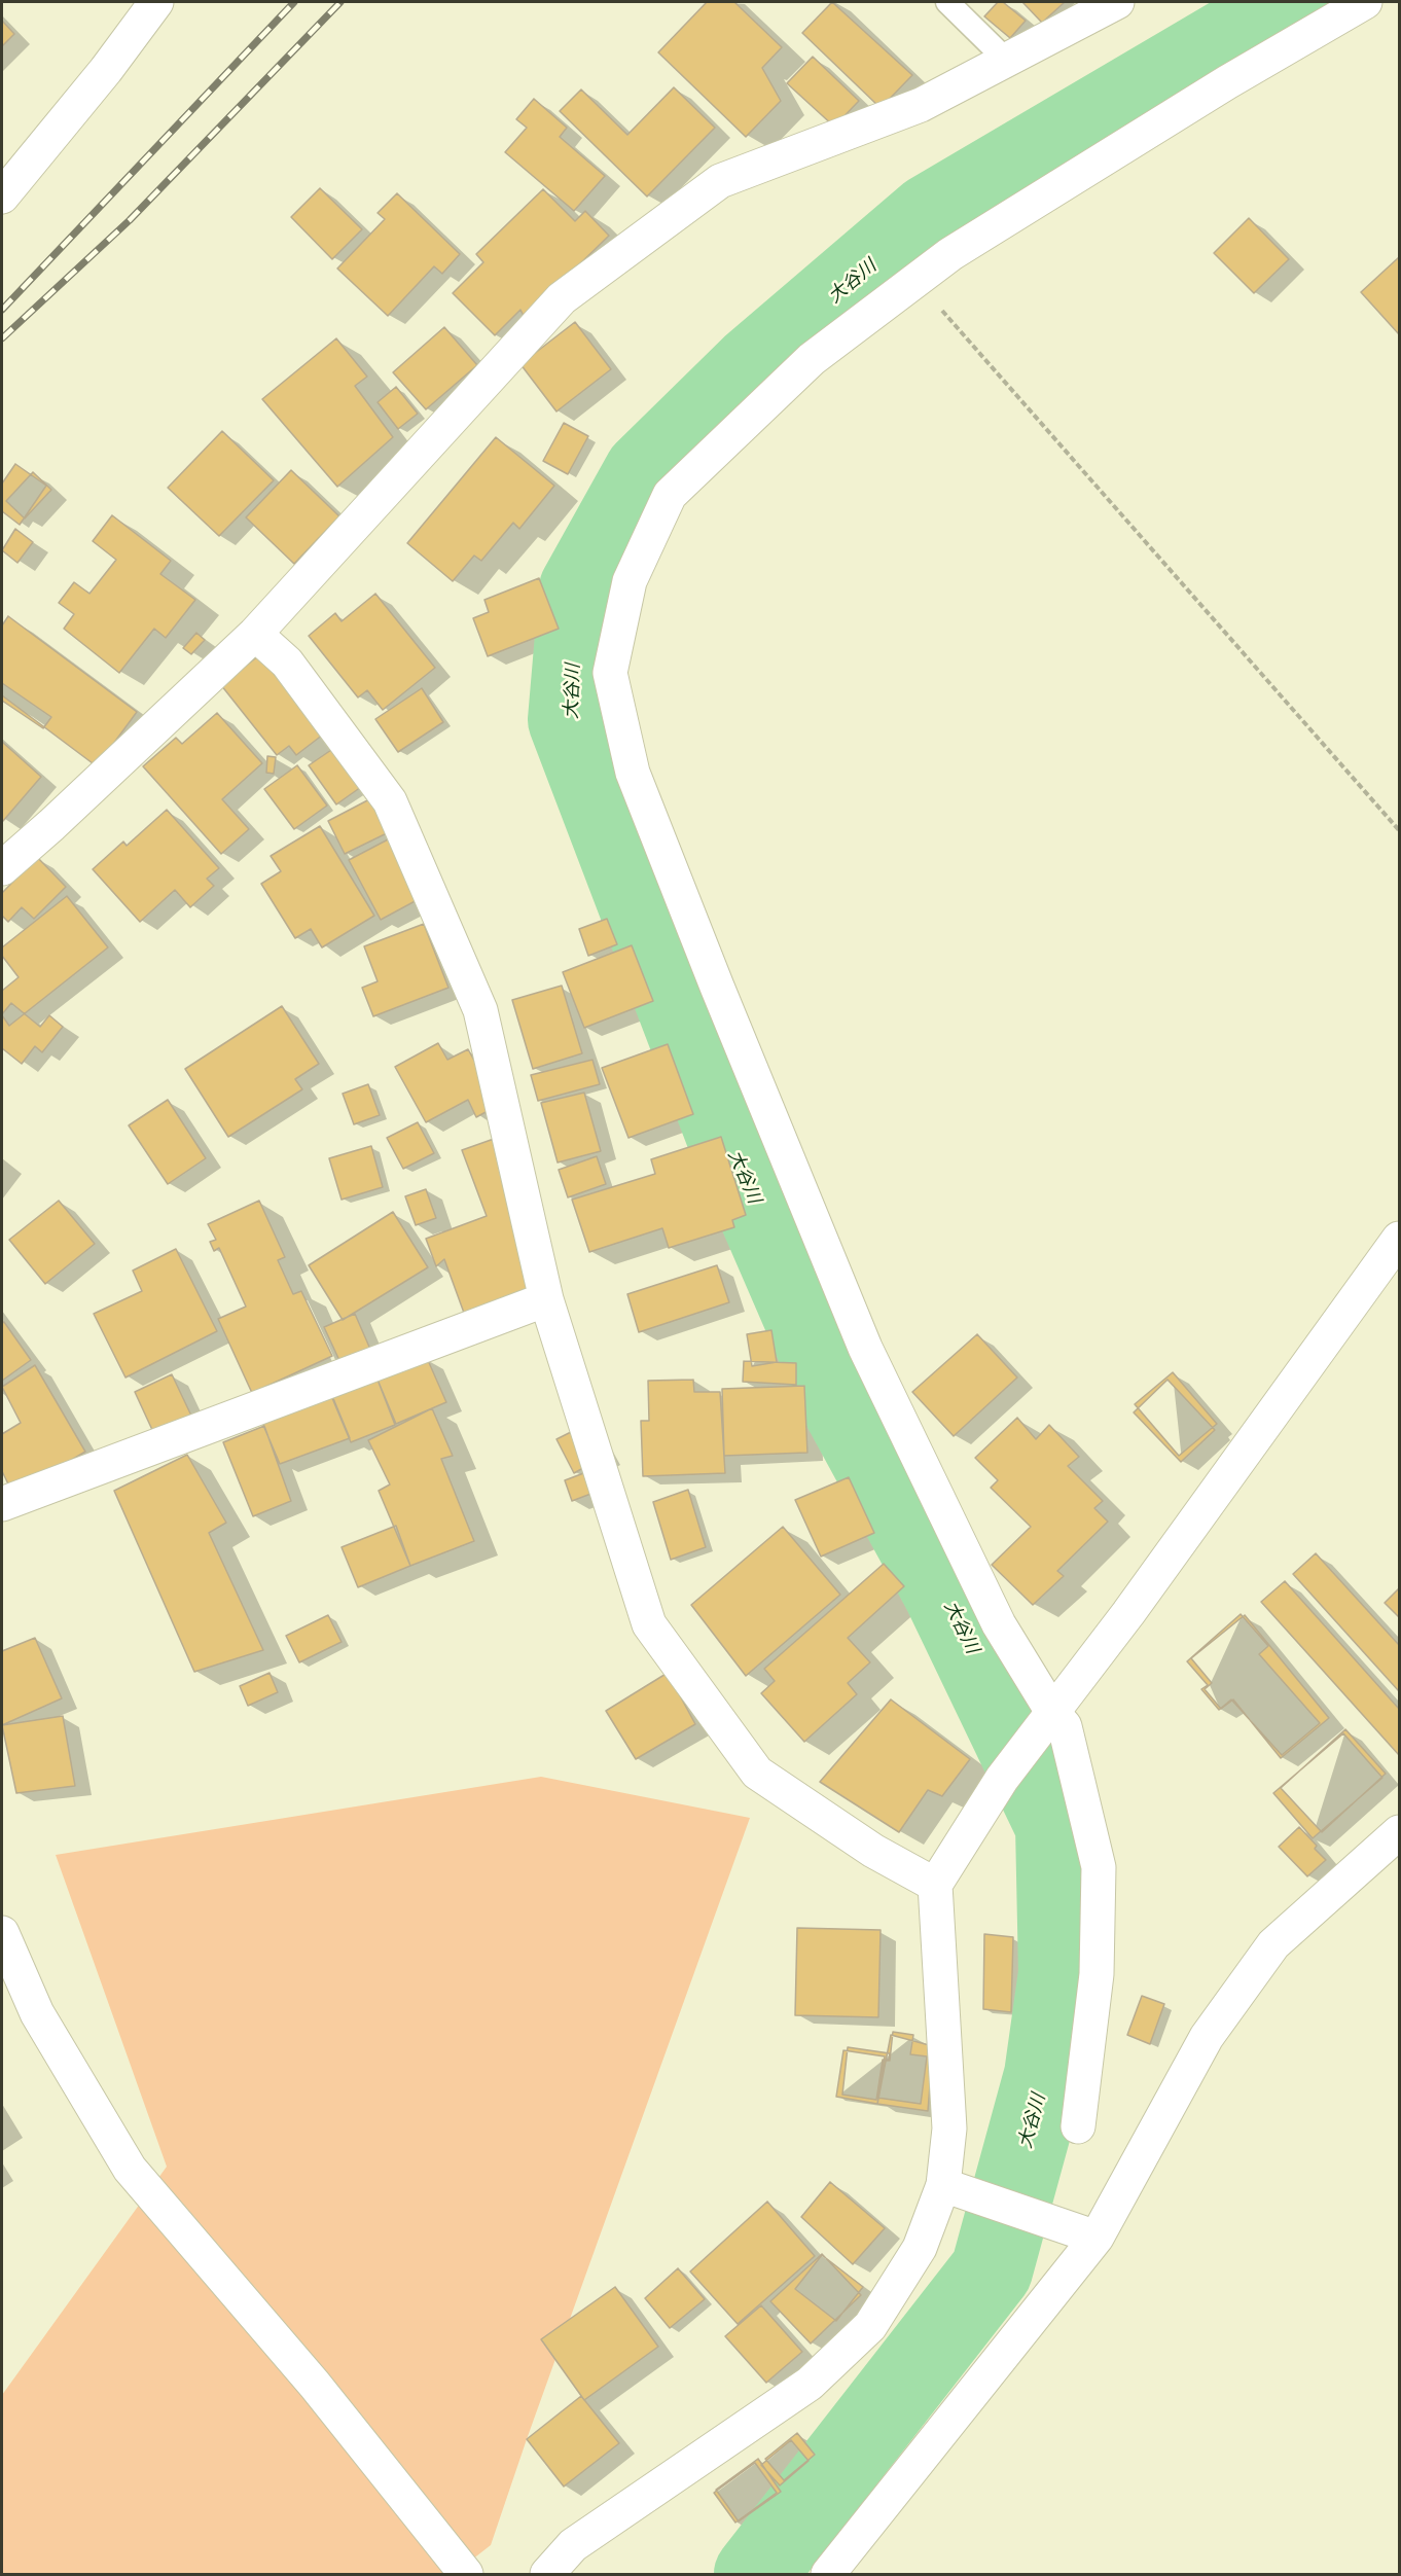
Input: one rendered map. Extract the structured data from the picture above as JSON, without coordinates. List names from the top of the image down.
{
  "water": ["大谷川"]
}
